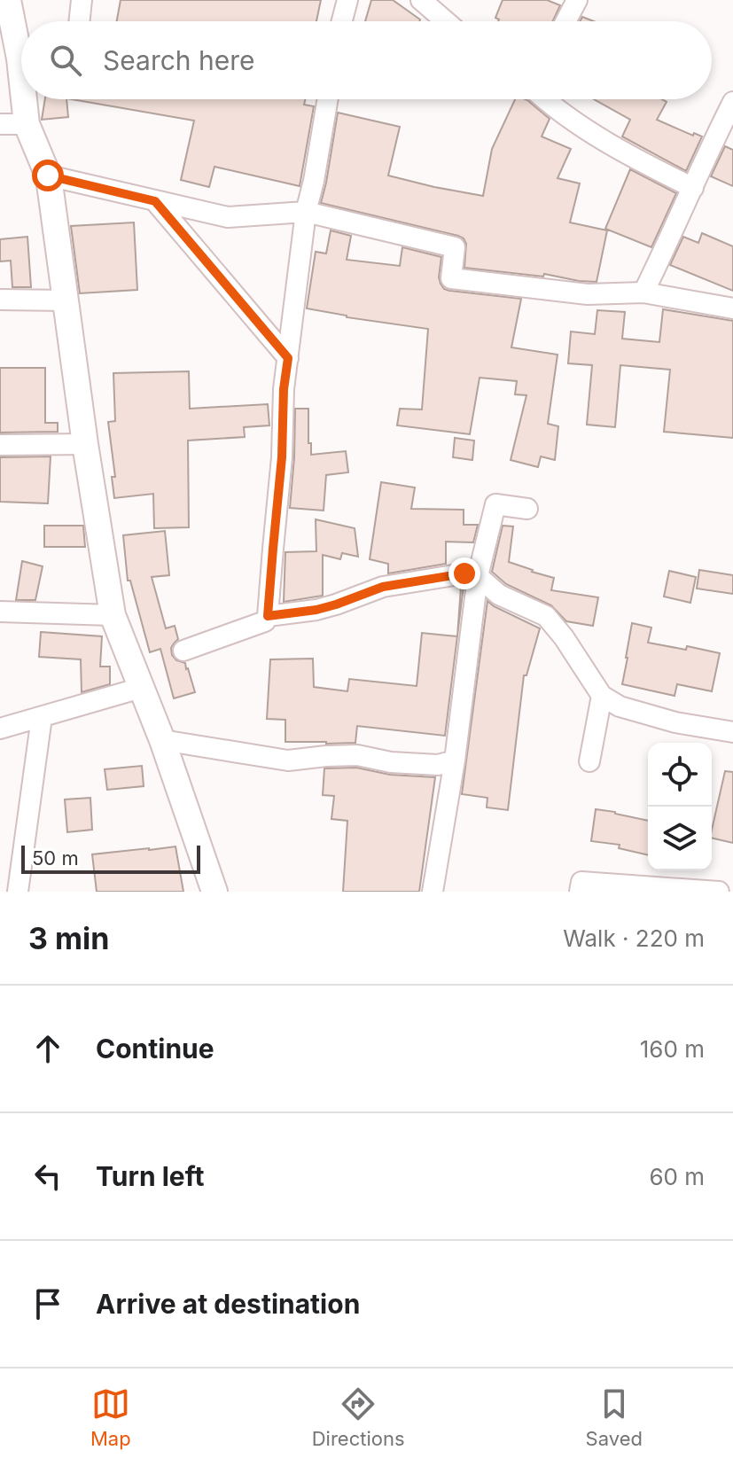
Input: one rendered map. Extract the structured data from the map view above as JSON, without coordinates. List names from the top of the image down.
{
  "scale_bar": "50 m",
  "page": {
    "search": "Search here",
    "scale": "50 m",
    "heading": ["3 min", "Walk · 220 m"],
    "list": [
      ["Continue", "160 m"],
      ["Turn left", "60 m"],
      "Arrive at destination"
    ],
    "nav": ["Map", "Directions", "Saved"]
  }
}
